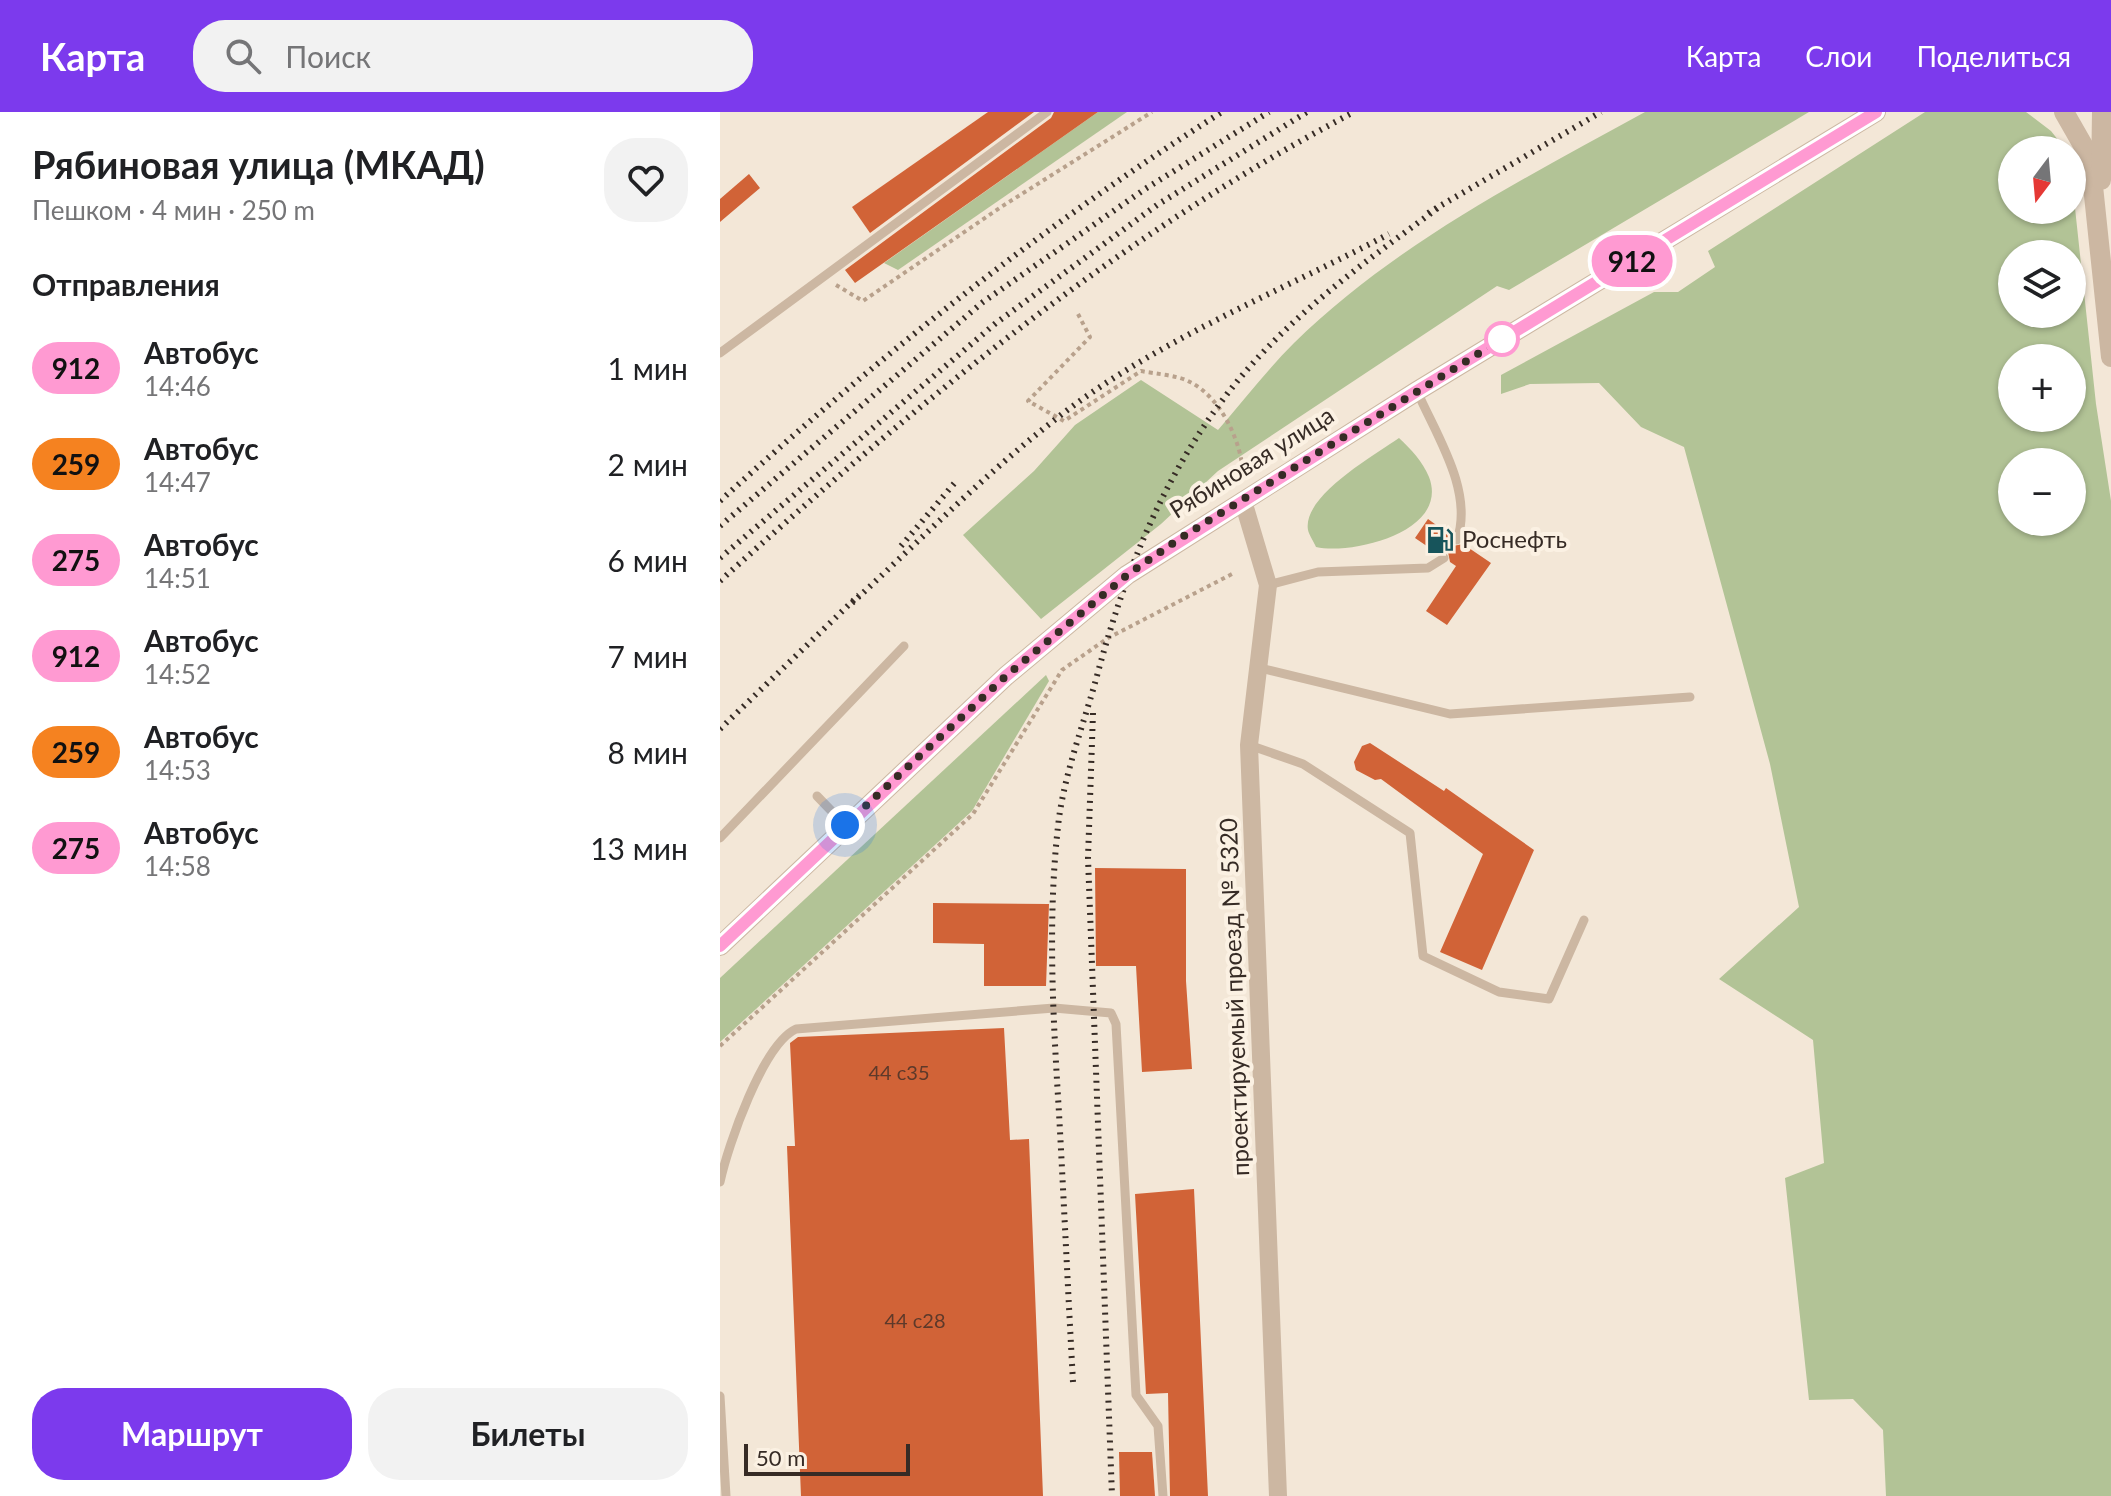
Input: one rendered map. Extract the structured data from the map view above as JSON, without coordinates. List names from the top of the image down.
{
  "streets": {
    "street": ["Рябиновая улица", "проектируемый проезд № 5320"]
  },
  "crossings": [
    ["Рябиновая улица", "проектируемый проезд № 5320"]
  ],
  "places": {
    "fuel station": ["Роснефть"]
  },
  "lines": ["bus line 912"],
  "house_numbers": ["44 с35", "44 с28"],
  "scale_bar": "50 m",
  "north": "bottom",
  "page": {
    "header": "Карта",
    "search": "Поиск",
    "nav": ["Карта", "Слои", "Поделиться"],
    "heading": [
      ["Рябиновая улица (МКАД)", "Пешком · 4 мин · 250 m"],
      "Отправления"
    ],
    "on_map": "912",
    "map_buttons": ["+", "−"],
    "list": [
      {
        "mark": "912",
        "name": "Автобус",
        "note": "14:46",
        "value": "1 мин"
      },
      {
        "mark": "259",
        "name": "Автобус",
        "note": "14:47",
        "value": "2 мин"
      },
      {
        "mark": "275",
        "name": "Автобус",
        "note": "14:51",
        "value": "6 мин"
      },
      {
        "mark": "912",
        "name": "Автобус",
        "note": "14:52",
        "value": "7 мин"
      },
      {
        "mark": "259",
        "name": "Автобус",
        "note": "14:53",
        "value": "8 мин"
      },
      {
        "mark": "275",
        "name": "Автобус",
        "note": "14:58",
        "value": "13 мин"
      }
    ],
    "buttons": ["Маршрут", "Билеты"],
    "scale": "50 m"
  }
}
